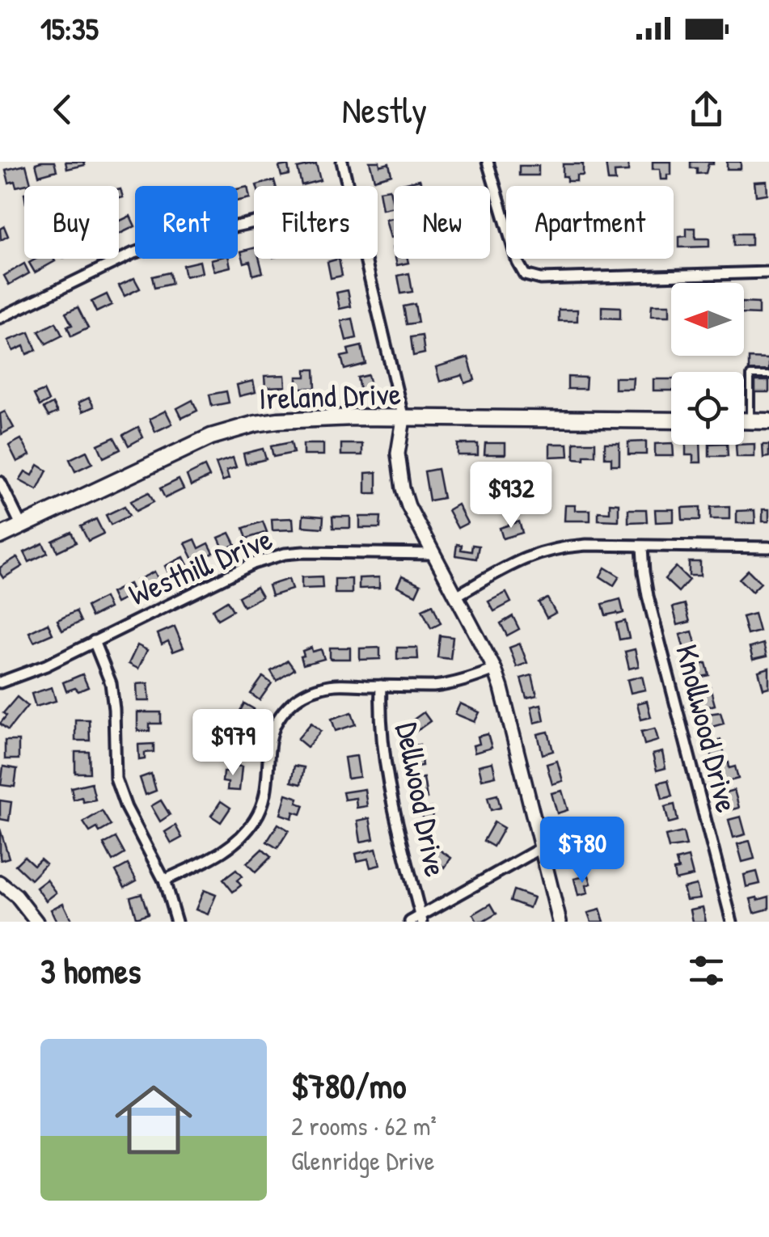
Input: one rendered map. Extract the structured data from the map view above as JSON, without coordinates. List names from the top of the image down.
{
  "streets": {
    "main road": ["Ireland Drive"],
    "street": ["Westhill Drive", "Knollwood Drive", "Dellwood Drive"]
  },
  "north": "left",
  "page": {
    "status": "15:35",
    "header": "Nestly",
    "chip": [
      "Buy",
      "Rent",
      "Filters",
      "New",
      "Apartment"
    ],
    "price": ["$932", "$979", "$780"],
    "heading": "3 homes",
    "list": [
      {
        "name": "$780/mo",
        "note": "2 rooms · 62 m² · Glenridge Drive"
      }
    ]
  }
}
